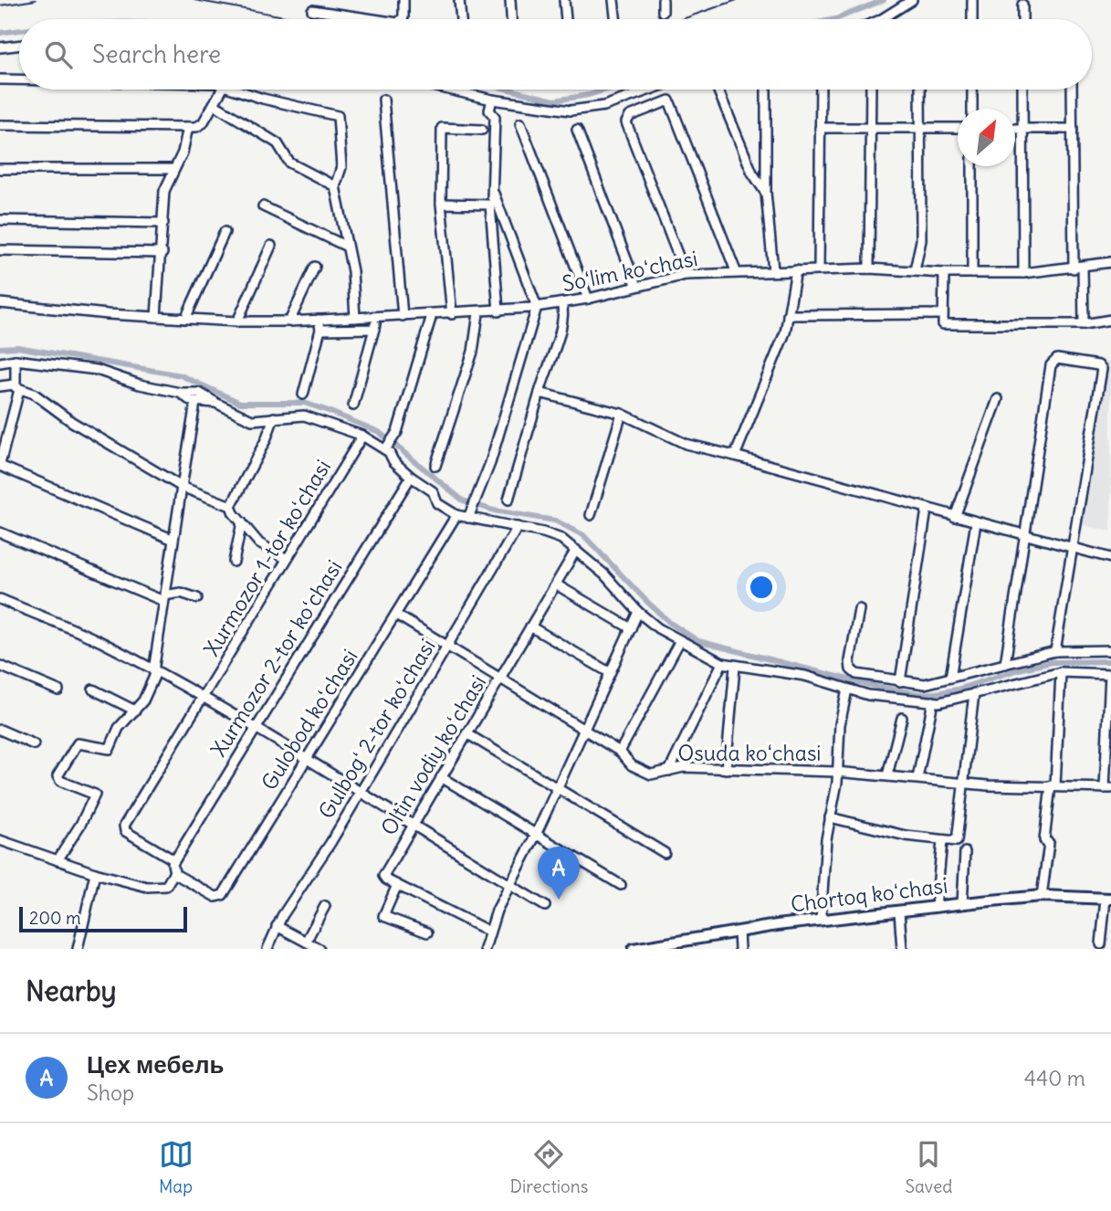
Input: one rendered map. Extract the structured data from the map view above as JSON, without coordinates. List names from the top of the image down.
{
  "streets": {
    "main road": ["Chortoq koʻchasi"],
    "street": [
      "Soʻlim koʻchasi",
      "Xurmozor 1-tor koʻchasi",
      "Xurmozor 2-tor koʻchasi",
      "Gulobod koʻchasi",
      "Gulbogʻ 2-tor koʻchasi",
      "Osuda koʻchasi",
      "Oltin vodiy koʻchasi"
    ]
  },
  "crossings": [
    ["Xurmozor 1-tor koʻchasi", "Xurmozor 2-tor koʻchasi"],
    ["Gulobod koʻchasi", "Osuda koʻchasi"],
    ["Gulbogʻ 2-tor koʻchasi", "Osuda koʻchasi"],
    ["Osuda koʻchasi", "Oltin vodiy koʻchasi"]
  ],
  "scale_bar": "200 m",
  "north": "top right",
  "page": {
    "search": "Search here",
    "pins": "A",
    "scale": "200 m",
    "heading": "Nearby",
    "list": [
      {
        "mark": "A",
        "name": "Цех мебель",
        "note": "Shop",
        "value": "440 m"
      }
    ],
    "nav": ["Map", "Directions", "Saved"]
  }
}
